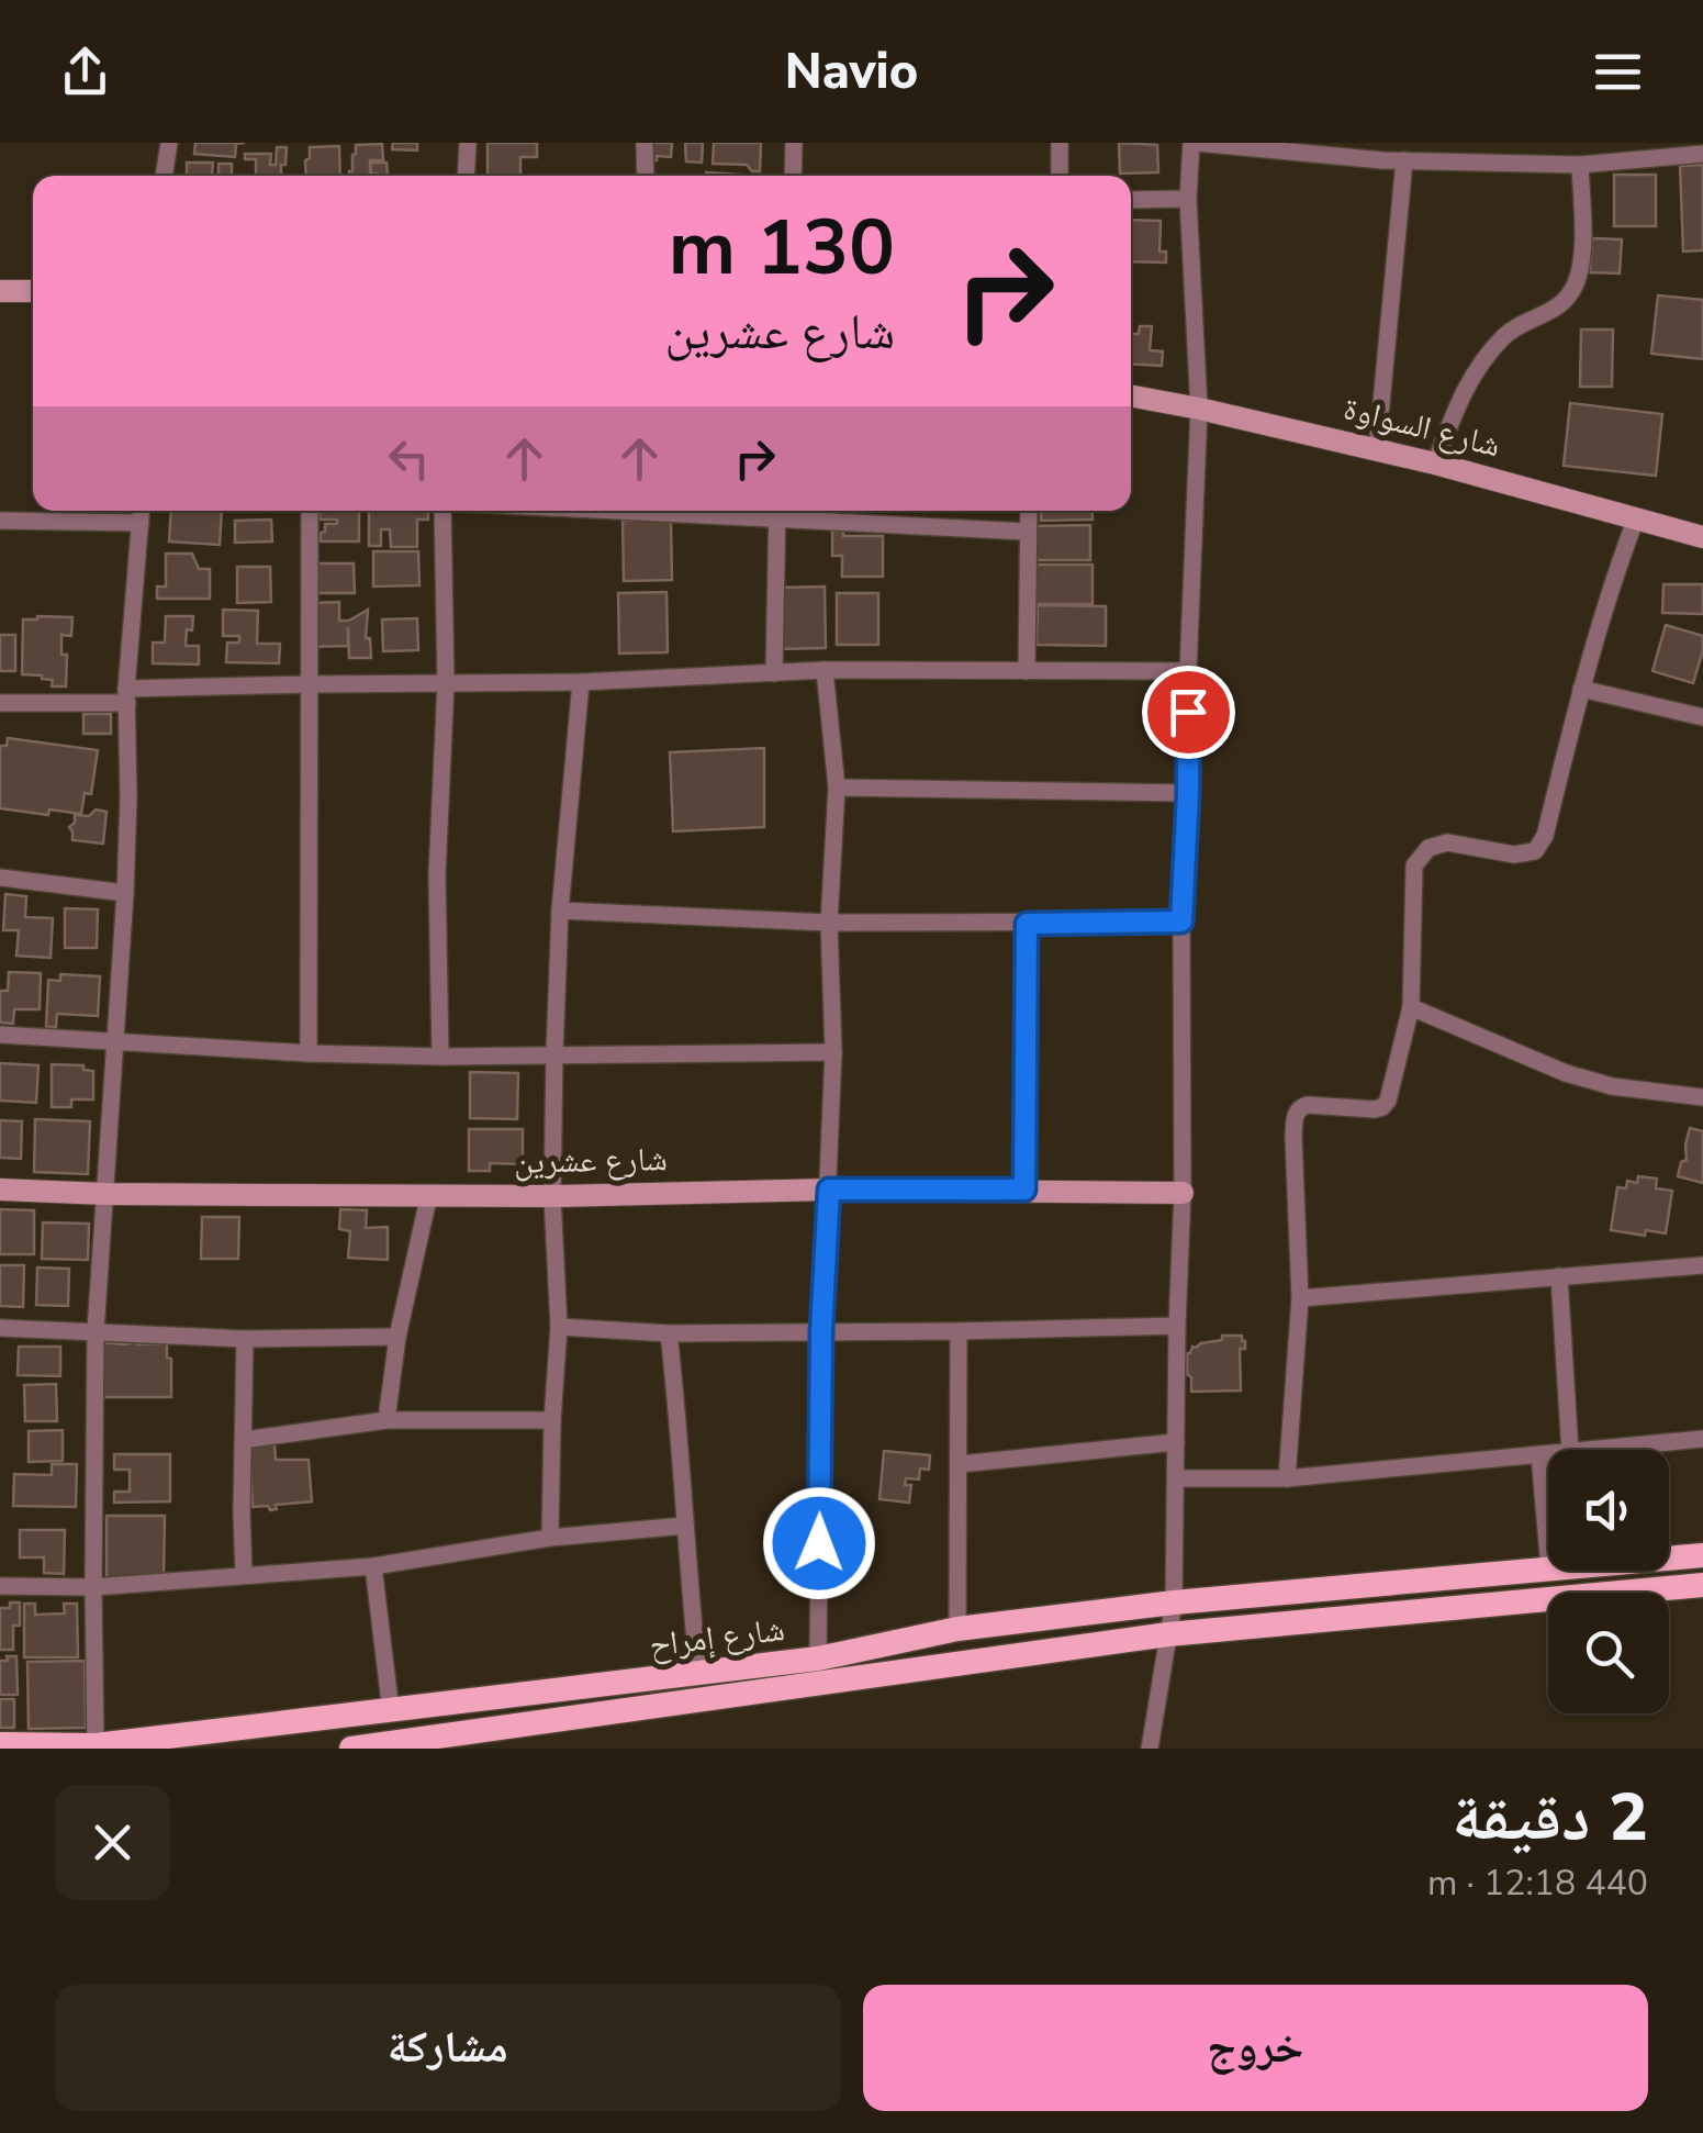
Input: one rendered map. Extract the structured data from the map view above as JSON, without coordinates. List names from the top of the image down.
{
  "streets": {
    "main road": ["شارع إمراح"],
    "street": ["شارع السواوة", "شارع عشرين"]
  },
  "page": {
    "header": "Navio",
    "turn": ["130 m", "شارع عشرين"],
    "heading": ["2 دقيقة", "440 m · 12:18"],
    "buttons": ["خروج", "مشاركة"]
  }
}
